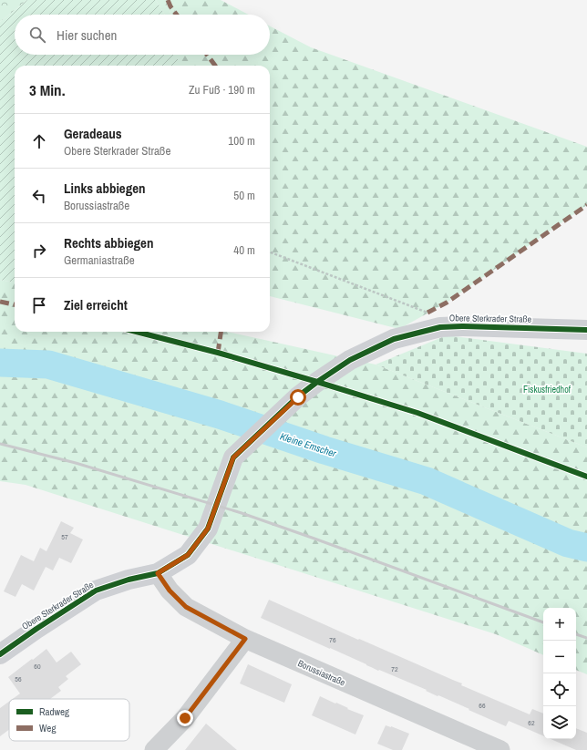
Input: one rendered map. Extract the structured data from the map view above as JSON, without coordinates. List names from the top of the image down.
{
  "streets": {
    "street": ["Obere Sterkrader Straße", "Borussiastraße"]
  },
  "crossings": [
    ["Obere Sterkrader Straße", "Borussiastraße"]
  ],
  "water": ["Kleine Emscher"],
  "parks": ["Fiskusfriedhof"],
  "house_numbers": [
    "57",
    "76",
    "60",
    "72",
    "56",
    "66",
    "62"
  ],
  "legend": ["Radweg", "Weg"],
  "page": {
    "search": "Hier suchen",
    "heading": ["3 Min.", "Zu Fuß · 190 m"],
    "list": [
      ["Geradeaus", "Obere Sterkrader Straße", "100 m"],
      ["Links abbiegen", "Borussiastraße", "50 m"],
      ["Rechts abbiegen", "Germaniastraße", "40 m"],
      "Ziel erreicht"
    ],
    "map_buttons": ["+", "−"]
  }
}
